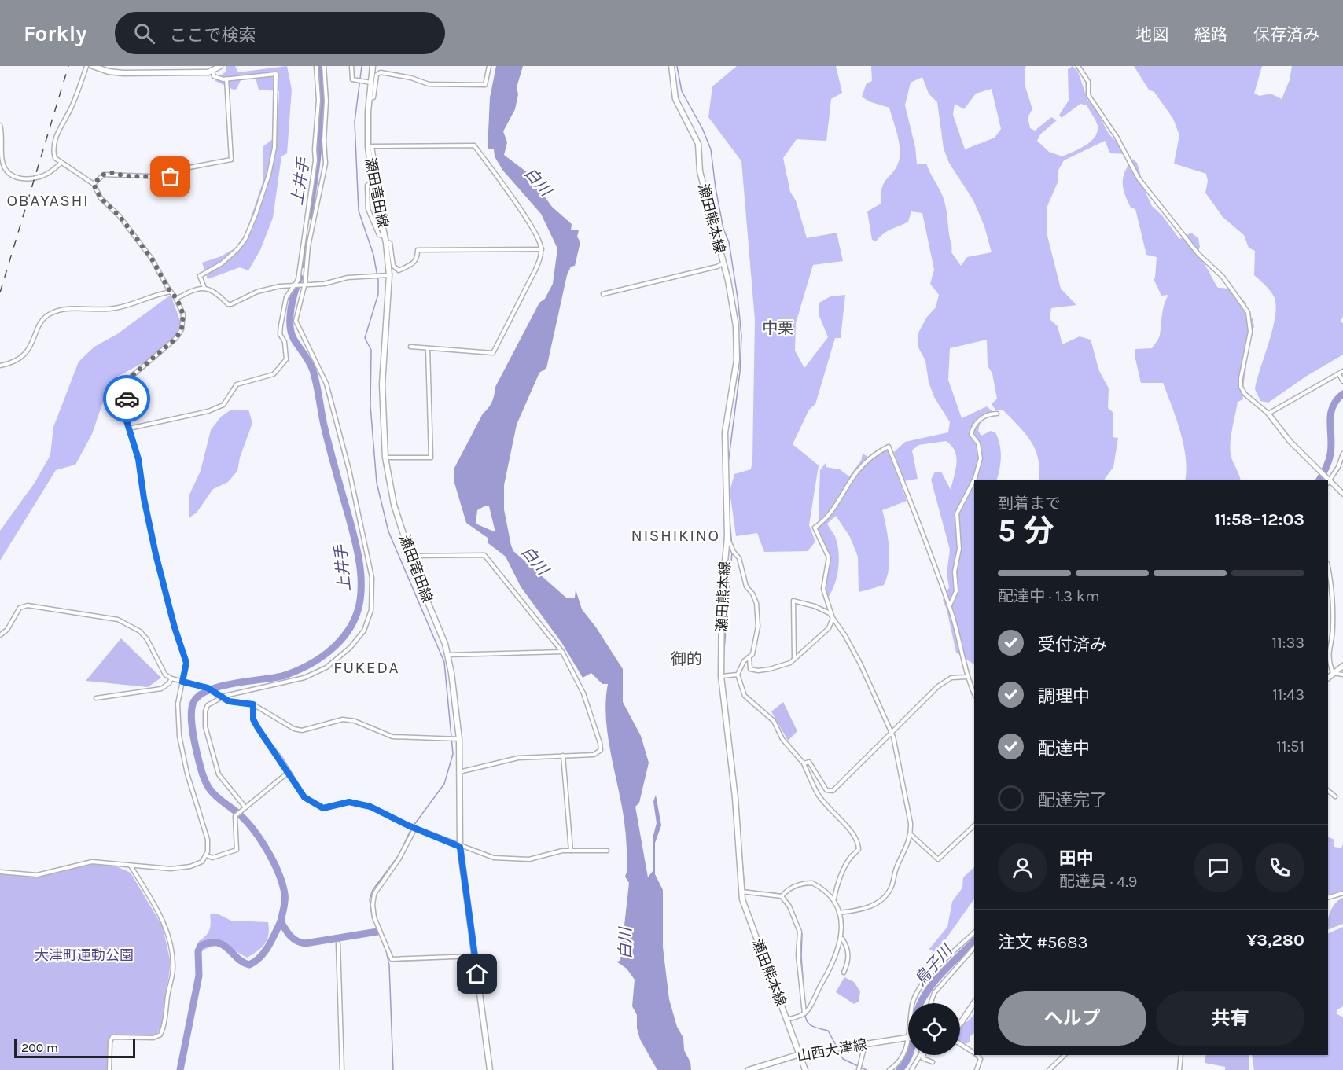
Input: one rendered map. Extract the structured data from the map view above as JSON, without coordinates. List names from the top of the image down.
{
  "streets": {
    "main road": ["瀬田竜田線", "瀬田熊本線", "山西大津線"]
  },
  "crossings": [
    ["瀬田熊本線", "山西大津線"]
  ],
  "districts": [
    "OBAYASHI",
    "中栗",
    "NISHIKINO",
    "御的",
    "FUKEDA"
  ],
  "water": ["上井手", "白川", "鳥子川"],
  "parks": ["大津町運動公園"],
  "scale_bar": "200 m",
  "page": {
    "header": "Forkly",
    "search": "ここで検索",
    "nav": ["地図", "経路", "保存済み"],
    "heading": ["5 分", "到着まで", "11:58–12:03"],
    "panel": [
      "田中",
      "配達員 · 4.9",
      "注文 #5683",
      "¥3,280"
    ],
    "bar": "配達中 · 1.3 km",
    "list": [
      ["受付済み", "11:33"],
      ["調理中", "11:43"],
      ["配達中", "11:51"],
      "配達完了"
    ],
    "buttons": ["ヘルプ", "共有"],
    "scale": "200 m"
  }
}
